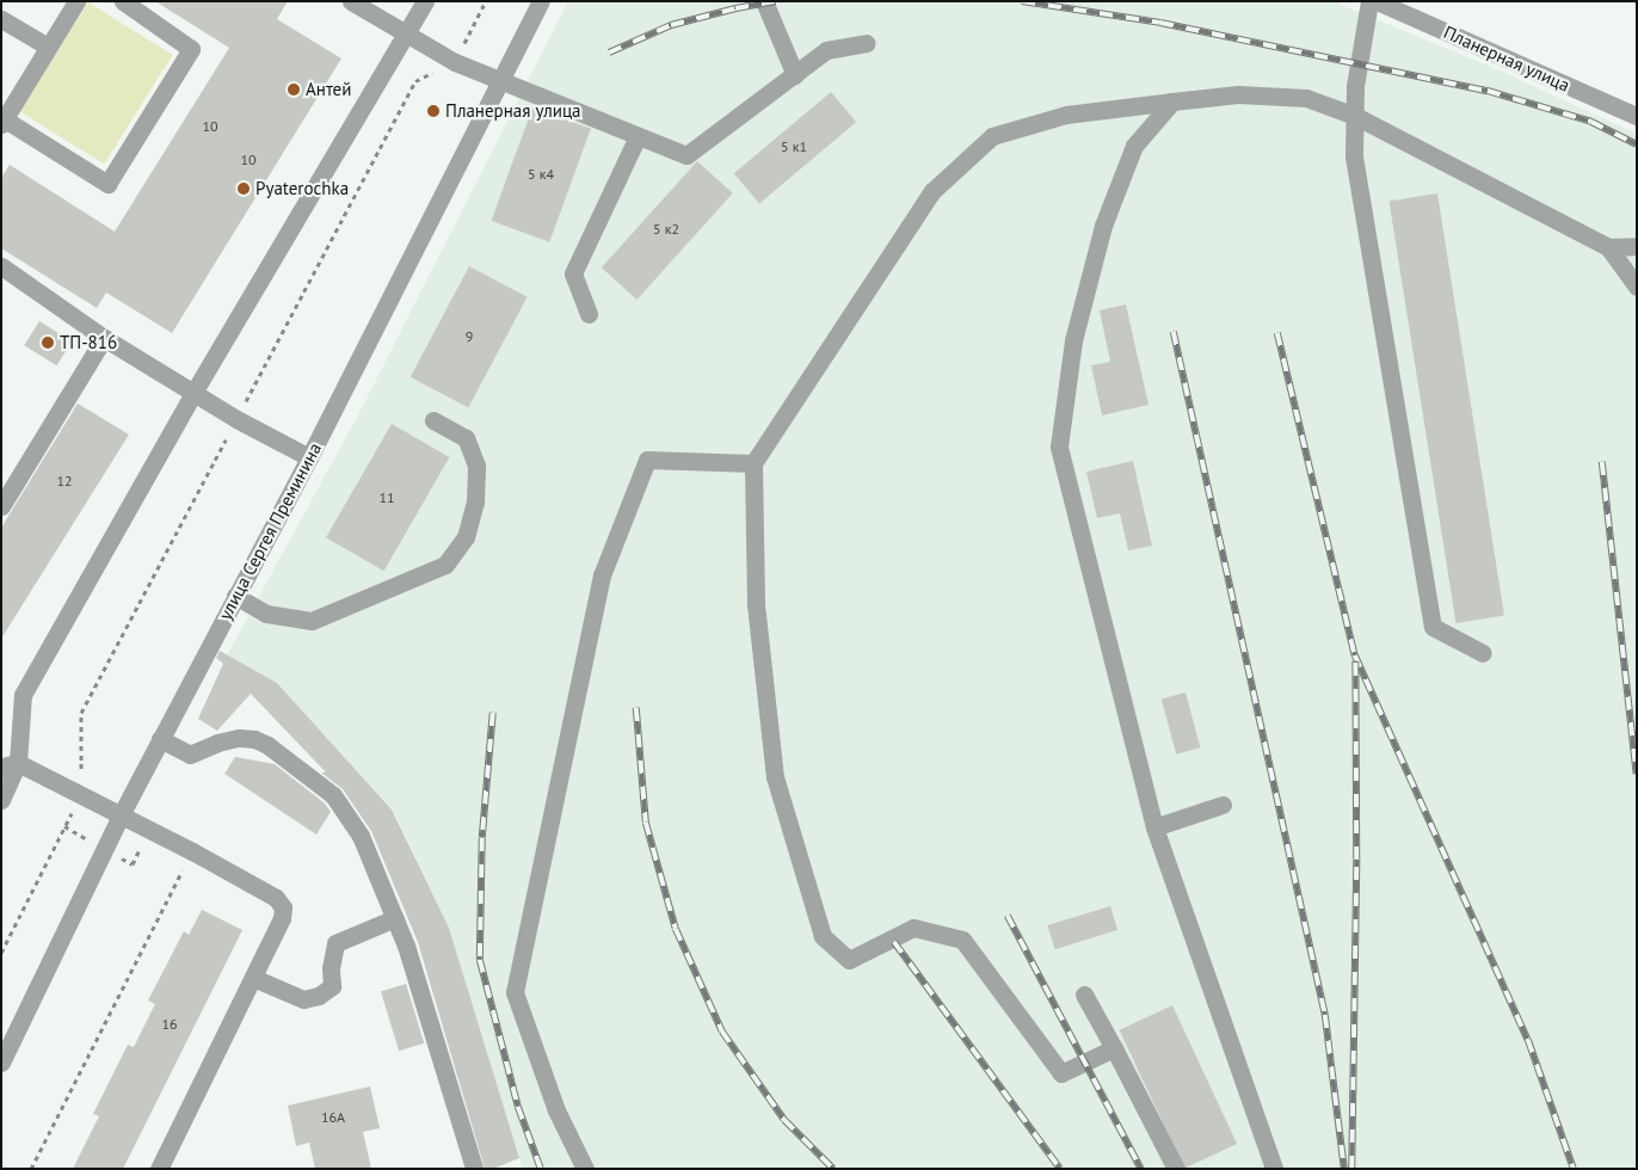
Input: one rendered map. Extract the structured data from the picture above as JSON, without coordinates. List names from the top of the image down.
{
  "streets": {
    "street": ["Планерная улица", "улица Сергея Преминина"]
  },
  "places": [
    "Антей",
    "Планерная улица",
    "Pyaterochka",
    "ТП-816"
  ],
  "house_numbers": [
    "10",
    "5 к1",
    "10",
    "5 к4",
    "5 к2",
    "9",
    "12",
    "11",
    "16",
    "16А"
  ]
}
